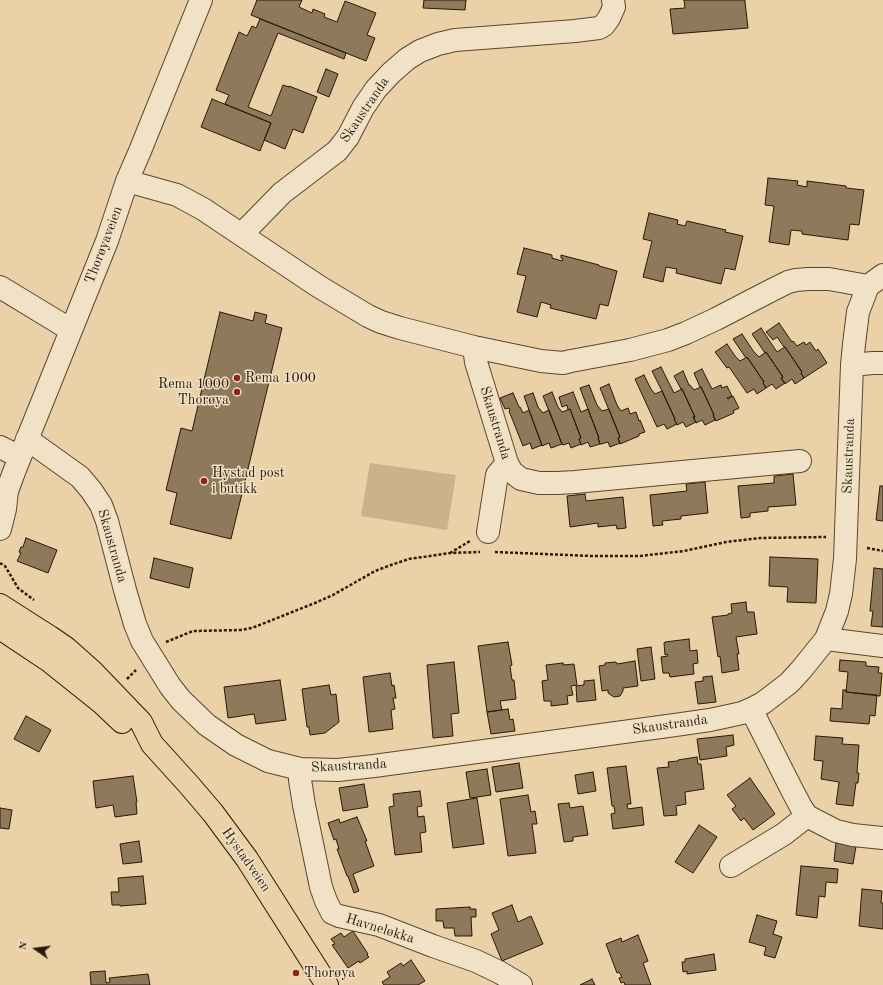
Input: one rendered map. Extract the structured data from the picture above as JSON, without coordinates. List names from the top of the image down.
{
  "streets": {
    "main road": ["Hystadveien"],
    "street": ["Skaustranda", "Thorøyaveien", "Havneløkka"]
  },
  "crossings": [
    ["Skaustranda", "Thorøyaveien"],
    ["Skaustranda", "Havneløkka"]
  ],
  "places": [
    "Rema 1000",
    "Rema 1000 Thorøya",
    "Hystad post i butikk",
    "Thorøya"
  ],
  "north": "left"
}
